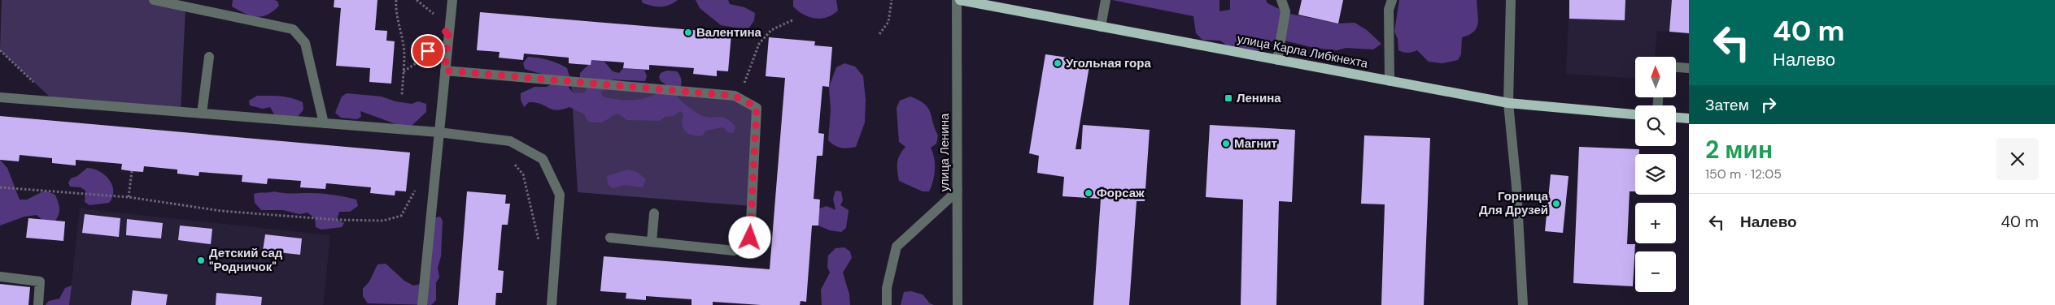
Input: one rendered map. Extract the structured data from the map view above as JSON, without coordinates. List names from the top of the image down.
{
  "streets": {
    "main road": ["улица Карла Либкнехта"],
    "street": ["улица Ленина"]
  },
  "places": {
    "other": [
      "Валентина",
      "Угольная гора",
      "Магнит",
      "Форсаж",
      "Горница Для Друзей",
      "Детский сад \"Родничок\""
    ],
    "transit": ["Ленина"]
  },
  "north": "top",
  "page": {
    "turn": ["40 m", "Налево"],
    "map_buttons": ["+", "−"],
    "then": "Затем",
    "heading": ["2 мин", "150 m · 12:05"],
    "list": [
      {
        "name": "Налево",
        "value": "40 m"
      }
    ]
  }
}
